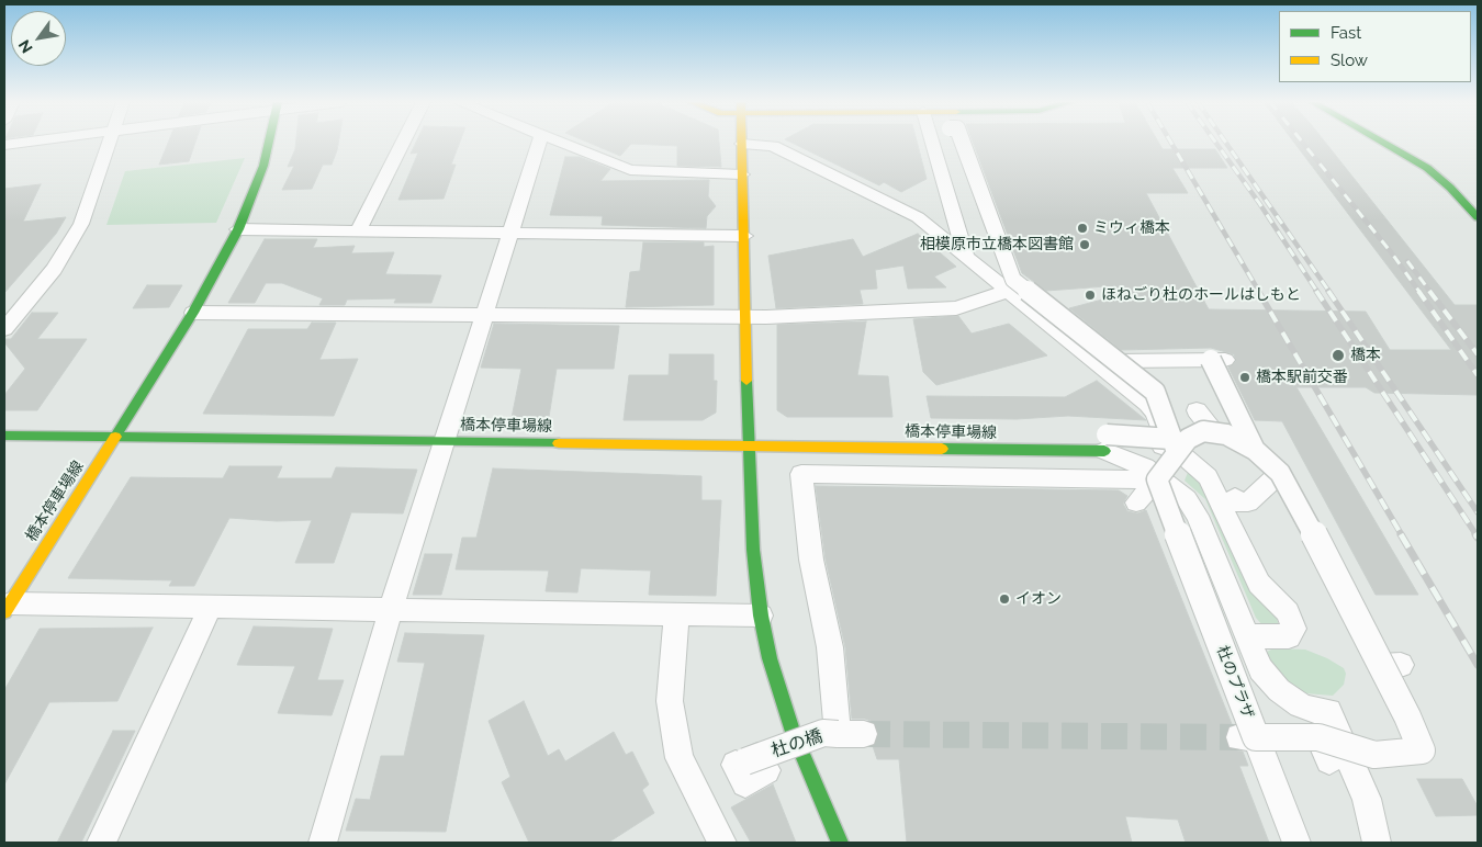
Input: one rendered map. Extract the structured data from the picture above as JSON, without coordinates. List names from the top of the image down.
{
  "streets": {
    "street": ["橋本停車場線", "杜のプラザ", "杜の橋"]
  },
  "places": [
    "ミウィ橋本",
    "相模原市立橋本図書館",
    "ほねごり杜のホールはしもと",
    "橋本",
    "橋本駅前交番",
    "イオン"
  ],
  "legend": ["Fast", "Slow"],
  "north": "bottom left"
}
